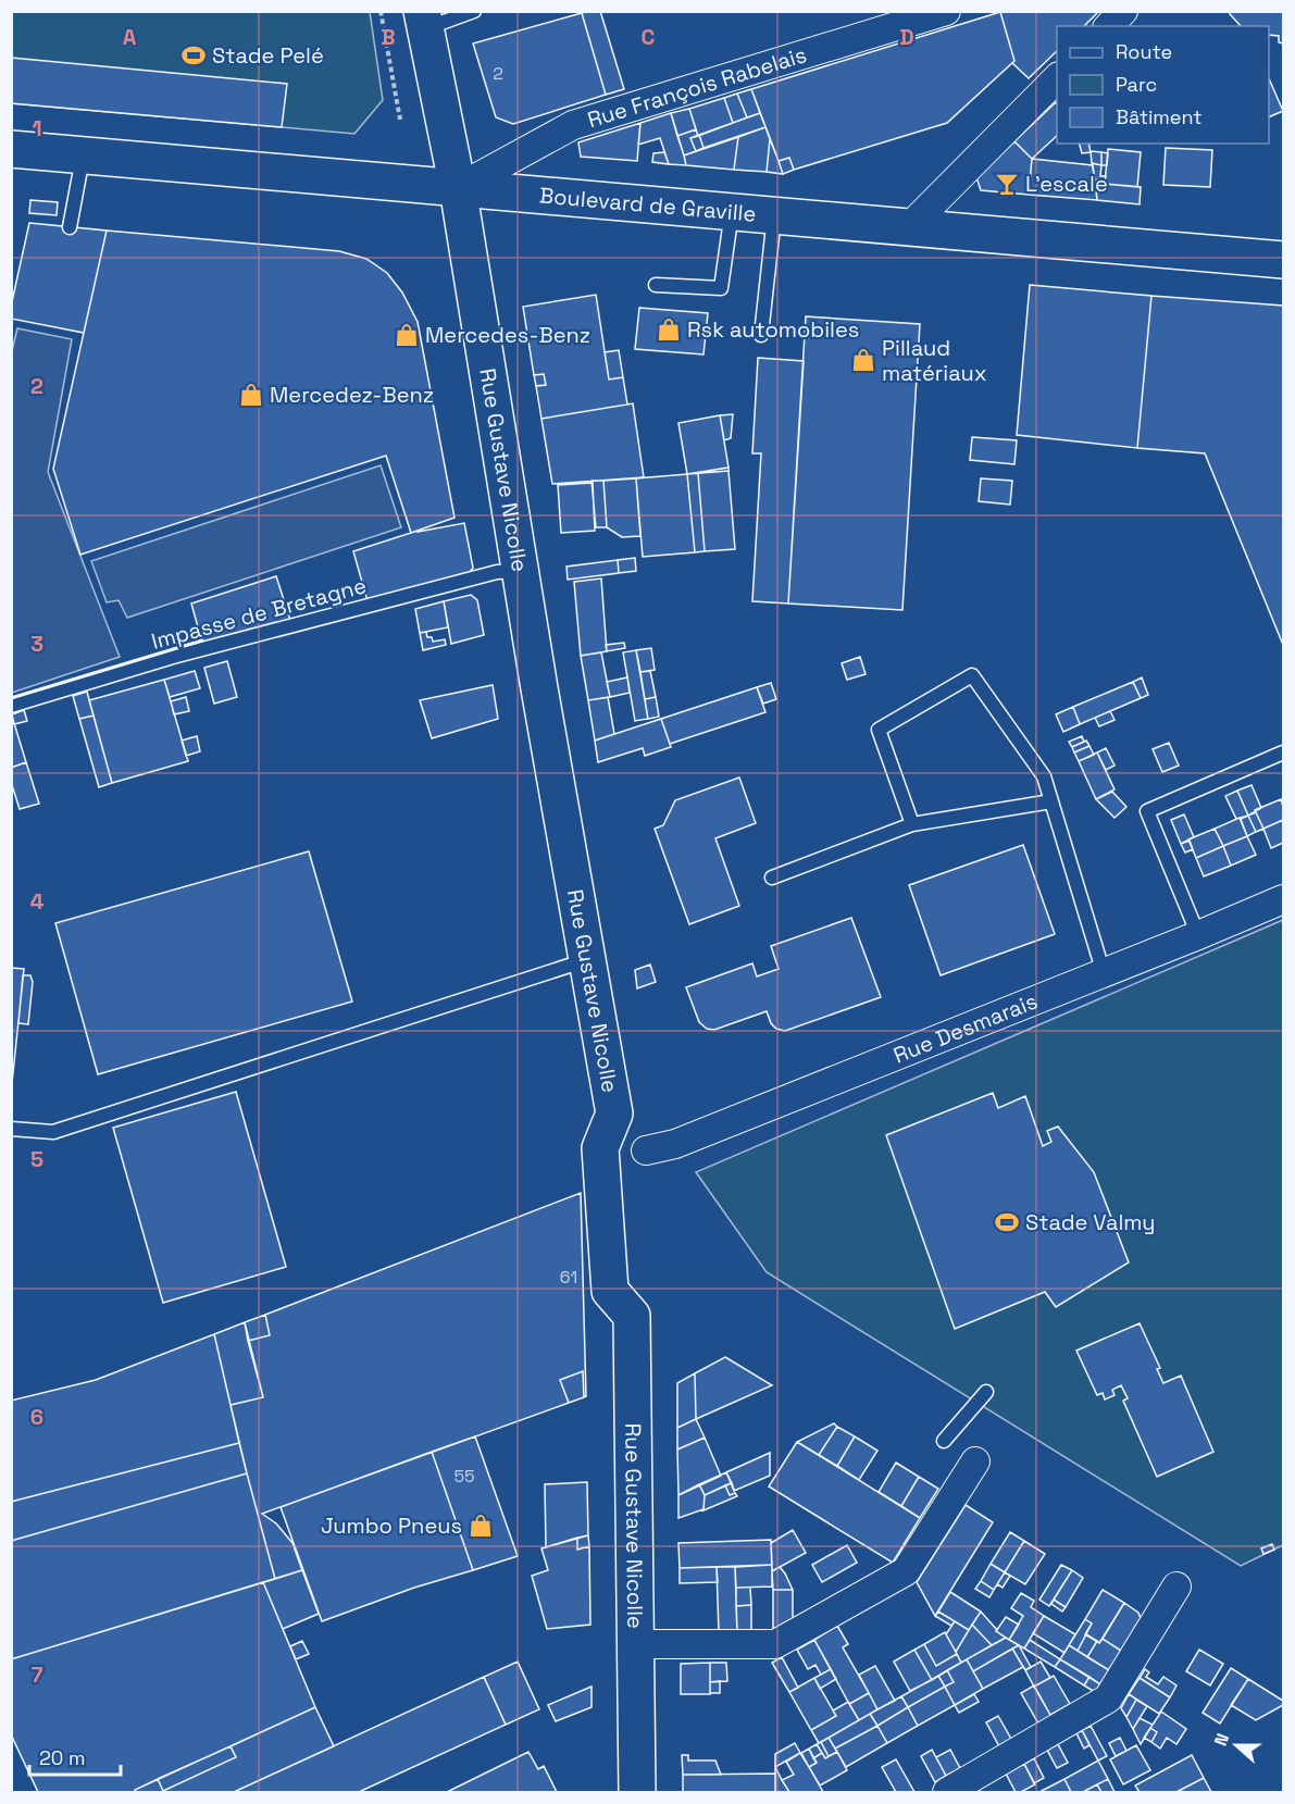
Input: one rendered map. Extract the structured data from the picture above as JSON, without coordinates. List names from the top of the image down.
{
  "streets": {
    "street": [
      "Rue François Rabelais",
      "Boulevard de Graville",
      "Rue Gustave Nicolle",
      "Rue Desmarais"
    ],
    "lane": ["Impasse de Bretagne"]
  },
  "crossings": [
    ["Rue François Rabelais", "Boulevard de Graville"],
    ["Rue François Rabelais", "Rue Gustave Nicolle"],
    ["Boulevard de Graville", "Rue Gustave Nicolle"],
    ["Rue Gustave Nicolle", "Impasse de Bretagne"]
  ],
  "places": {
    "sports": ["Stade Pelé", "Stade Valmy"],
    "bar": ["L'escale"],
    "shop": [
      "Rsk automobiles",
      "Mercedes-Benz",
      "Pillaud matériaux",
      "Mercedez-Benz",
      "Jumbo Pneus"
    ]
  },
  "house_numbers": ["2", "61", "55"],
  "legend": ["Route", "Parc", "Bâtiment"],
  "scale_bar": "20 m",
  "north": "left",
  "grid": {
    "columns": [
      "A",
      "B",
      "C",
      "D"
    ],
    "rows": [
      "1",
      "2",
      "3",
      "4",
      "5",
      "6",
      "7"
    ]
  }
}
